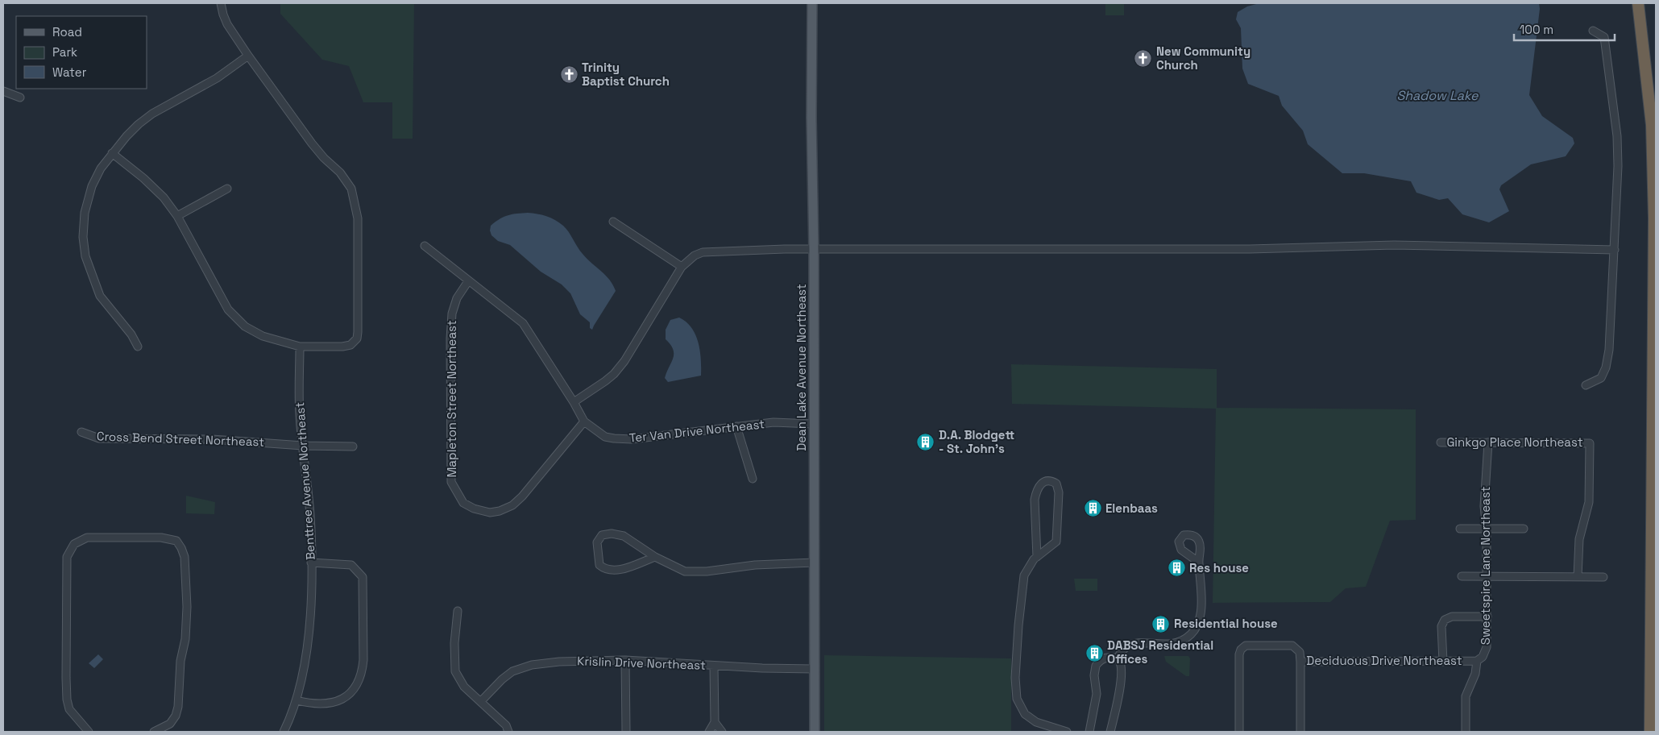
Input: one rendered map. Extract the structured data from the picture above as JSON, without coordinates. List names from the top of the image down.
{
  "streets": {
    "main road": ["Dean Lake Avenue Northeast"],
    "street": [
      "Mapleton Street Northeast",
      "Ter Van Drive Northeast",
      "Cross Bend Street Northeast",
      "Ginkgo Place Northeast",
      "Benttree Avenue Northeast",
      "Sweetspire Lane Northeast",
      "Deciduous Drive Northeast",
      "Krislin Drive Northeast"
    ]
  },
  "crossings": [
    ["Dean Lake Avenue Northeast", "Ter Van Drive Northeast"],
    ["Dean Lake Avenue Northeast", "Krislin Drive Northeast"],
    ["Mapleton Street Northeast", "Ter Van Drive Northeast"],
    ["Cross Bend Street Northeast", "Benttree Avenue Northeast"],
    ["Ginkgo Place Northeast", "Sweetspire Lane Northeast"],
    ["Sweetspire Lane Northeast", "Deciduous Drive Northeast"]
  ],
  "water": ["Shadow Lake"],
  "places": {
    "church": ["New Community Church", "Trinity Baptist Church"],
    "building": [
      "D.A. Blodgett - St. John's",
      "Elenbaas",
      "Res house",
      "Residential house",
      "DABSJ Residential Offices"
    ]
  },
  "legend": ["Road", "Park", "Water"],
  "scale_bar": "100 m"
}
